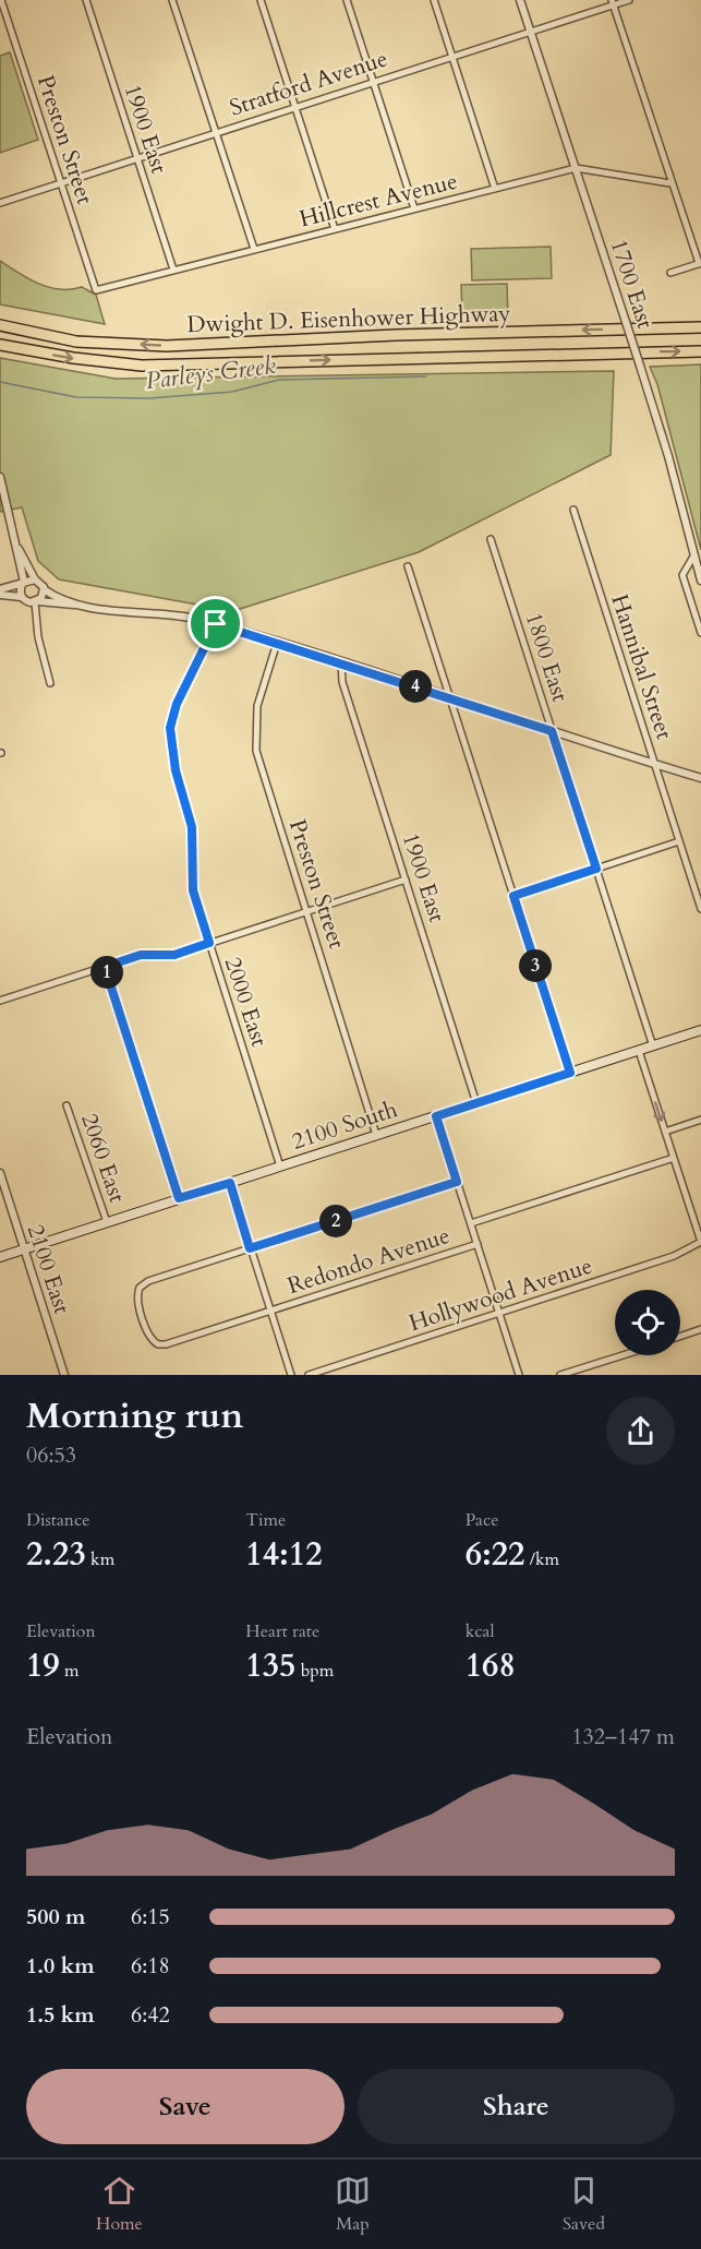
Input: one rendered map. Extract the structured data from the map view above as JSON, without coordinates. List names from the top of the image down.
{
  "streets": {
    "highway": ["Dwight D. Eisenhower Highway"],
    "main road": ["2100 South"],
    "street": [
      "Stratford Avenue",
      "1900 East",
      "Preston Street",
      "Hillcrest Avenue",
      "1700 East",
      "1800 East",
      "Hannibal Street",
      "2000 East",
      "2060 East",
      "Redondo Avenue",
      "2100 East",
      "Hollywood Avenue"
    ]
  },
  "crossings": [
    ["Stratford Avenue", "1900 East"],
    ["Stratford Avenue", "Preston Street"],
    ["Stratford Avenue", "1700 East"],
    ["1900 East", "Hillcrest Avenue"],
    ["1900 East", "2100 South"],
    ["Preston Street", "Hillcrest Avenue"],
    ["Preston Street", "2100 South"],
    ["Hillcrest Avenue", "1700 East"],
    ["1800 East", "2100 South"],
    ["2000 East", "2100 South"],
    ["2100 South", "2060 East"],
    ["2100 South", "2100 East"]
  ],
  "water": ["Parleys Creek"],
  "page": {
    "pins": [
      "4",
      "3",
      "1",
      "2"
    ],
    "heading": ["Morning run", "06:53"],
    "stats": [
      ["Distance", "2.23 km"],
      ["Time", "14:12"],
      ["Pace", "6:22 /km"],
      ["Elevation", "19 m"],
      ["Heart rate", "135 bpm"],
      ["kcal", "168"]
    ],
    "chart": ["Elevation", "132–147 m"],
    "list": [
      {
        "name": "500 m",
        "note": "6:15"
      },
      {
        "name": "1.0 km",
        "note": "6:18"
      },
      {
        "name": "1.5 km",
        "note": "6:42"
      }
    ],
    "buttons": ["Save", "Share"],
    "tabs": ["Home", "Map", "Saved"]
  }
}
